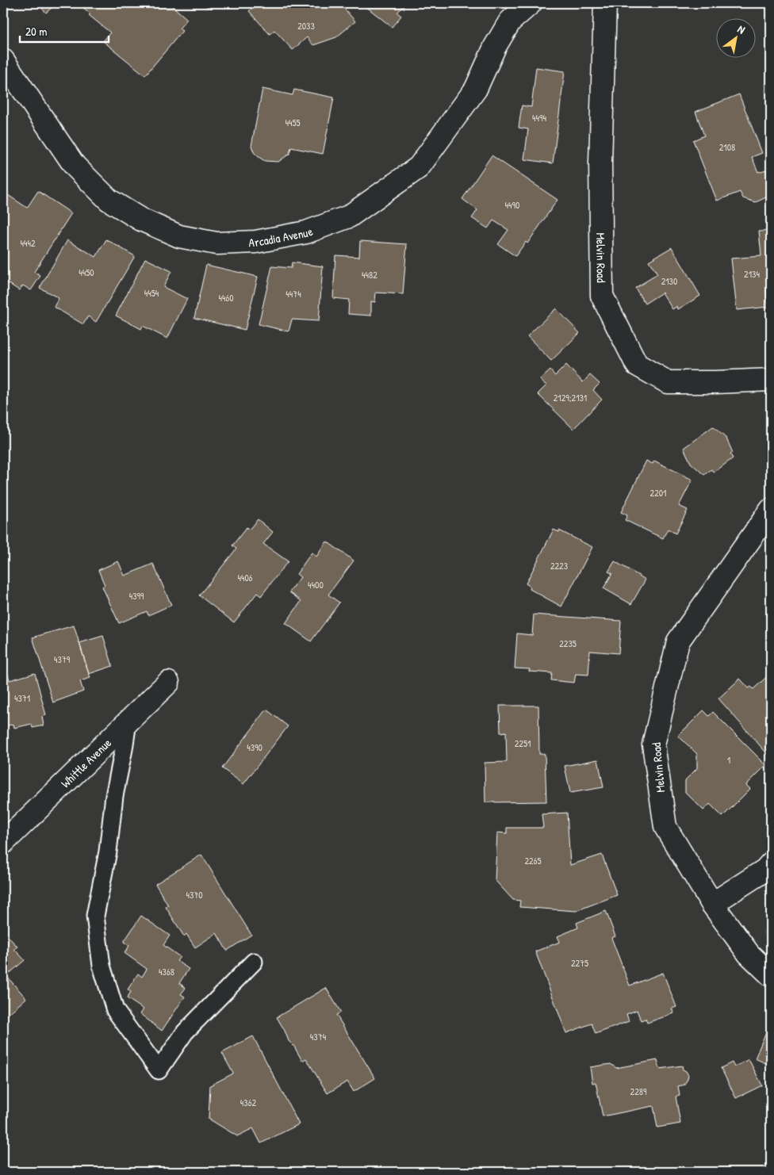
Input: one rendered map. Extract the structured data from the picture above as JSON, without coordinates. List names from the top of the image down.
{
  "streets": {
    "street": ["Arcadia Avenue", "Melvin Road", "Whittle Avenue"]
  },
  "house_numbers": [
    "2033",
    "4494",
    "4455",
    "2108",
    "4490",
    "4442",
    "4450",
    "2134",
    "4482",
    "2130",
    "4454",
    "4474",
    "4460",
    "2129;2131",
    "2201",
    "2223",
    "4406",
    "4400",
    "4399",
    "2235",
    "4379",
    "4371",
    "2251",
    "4390",
    "1",
    "2265",
    "4370",
    "2275",
    "4368",
    "4374",
    "2289",
    "4362"
  ],
  "scale_bar": "20 m",
  "north": "top right"
}
